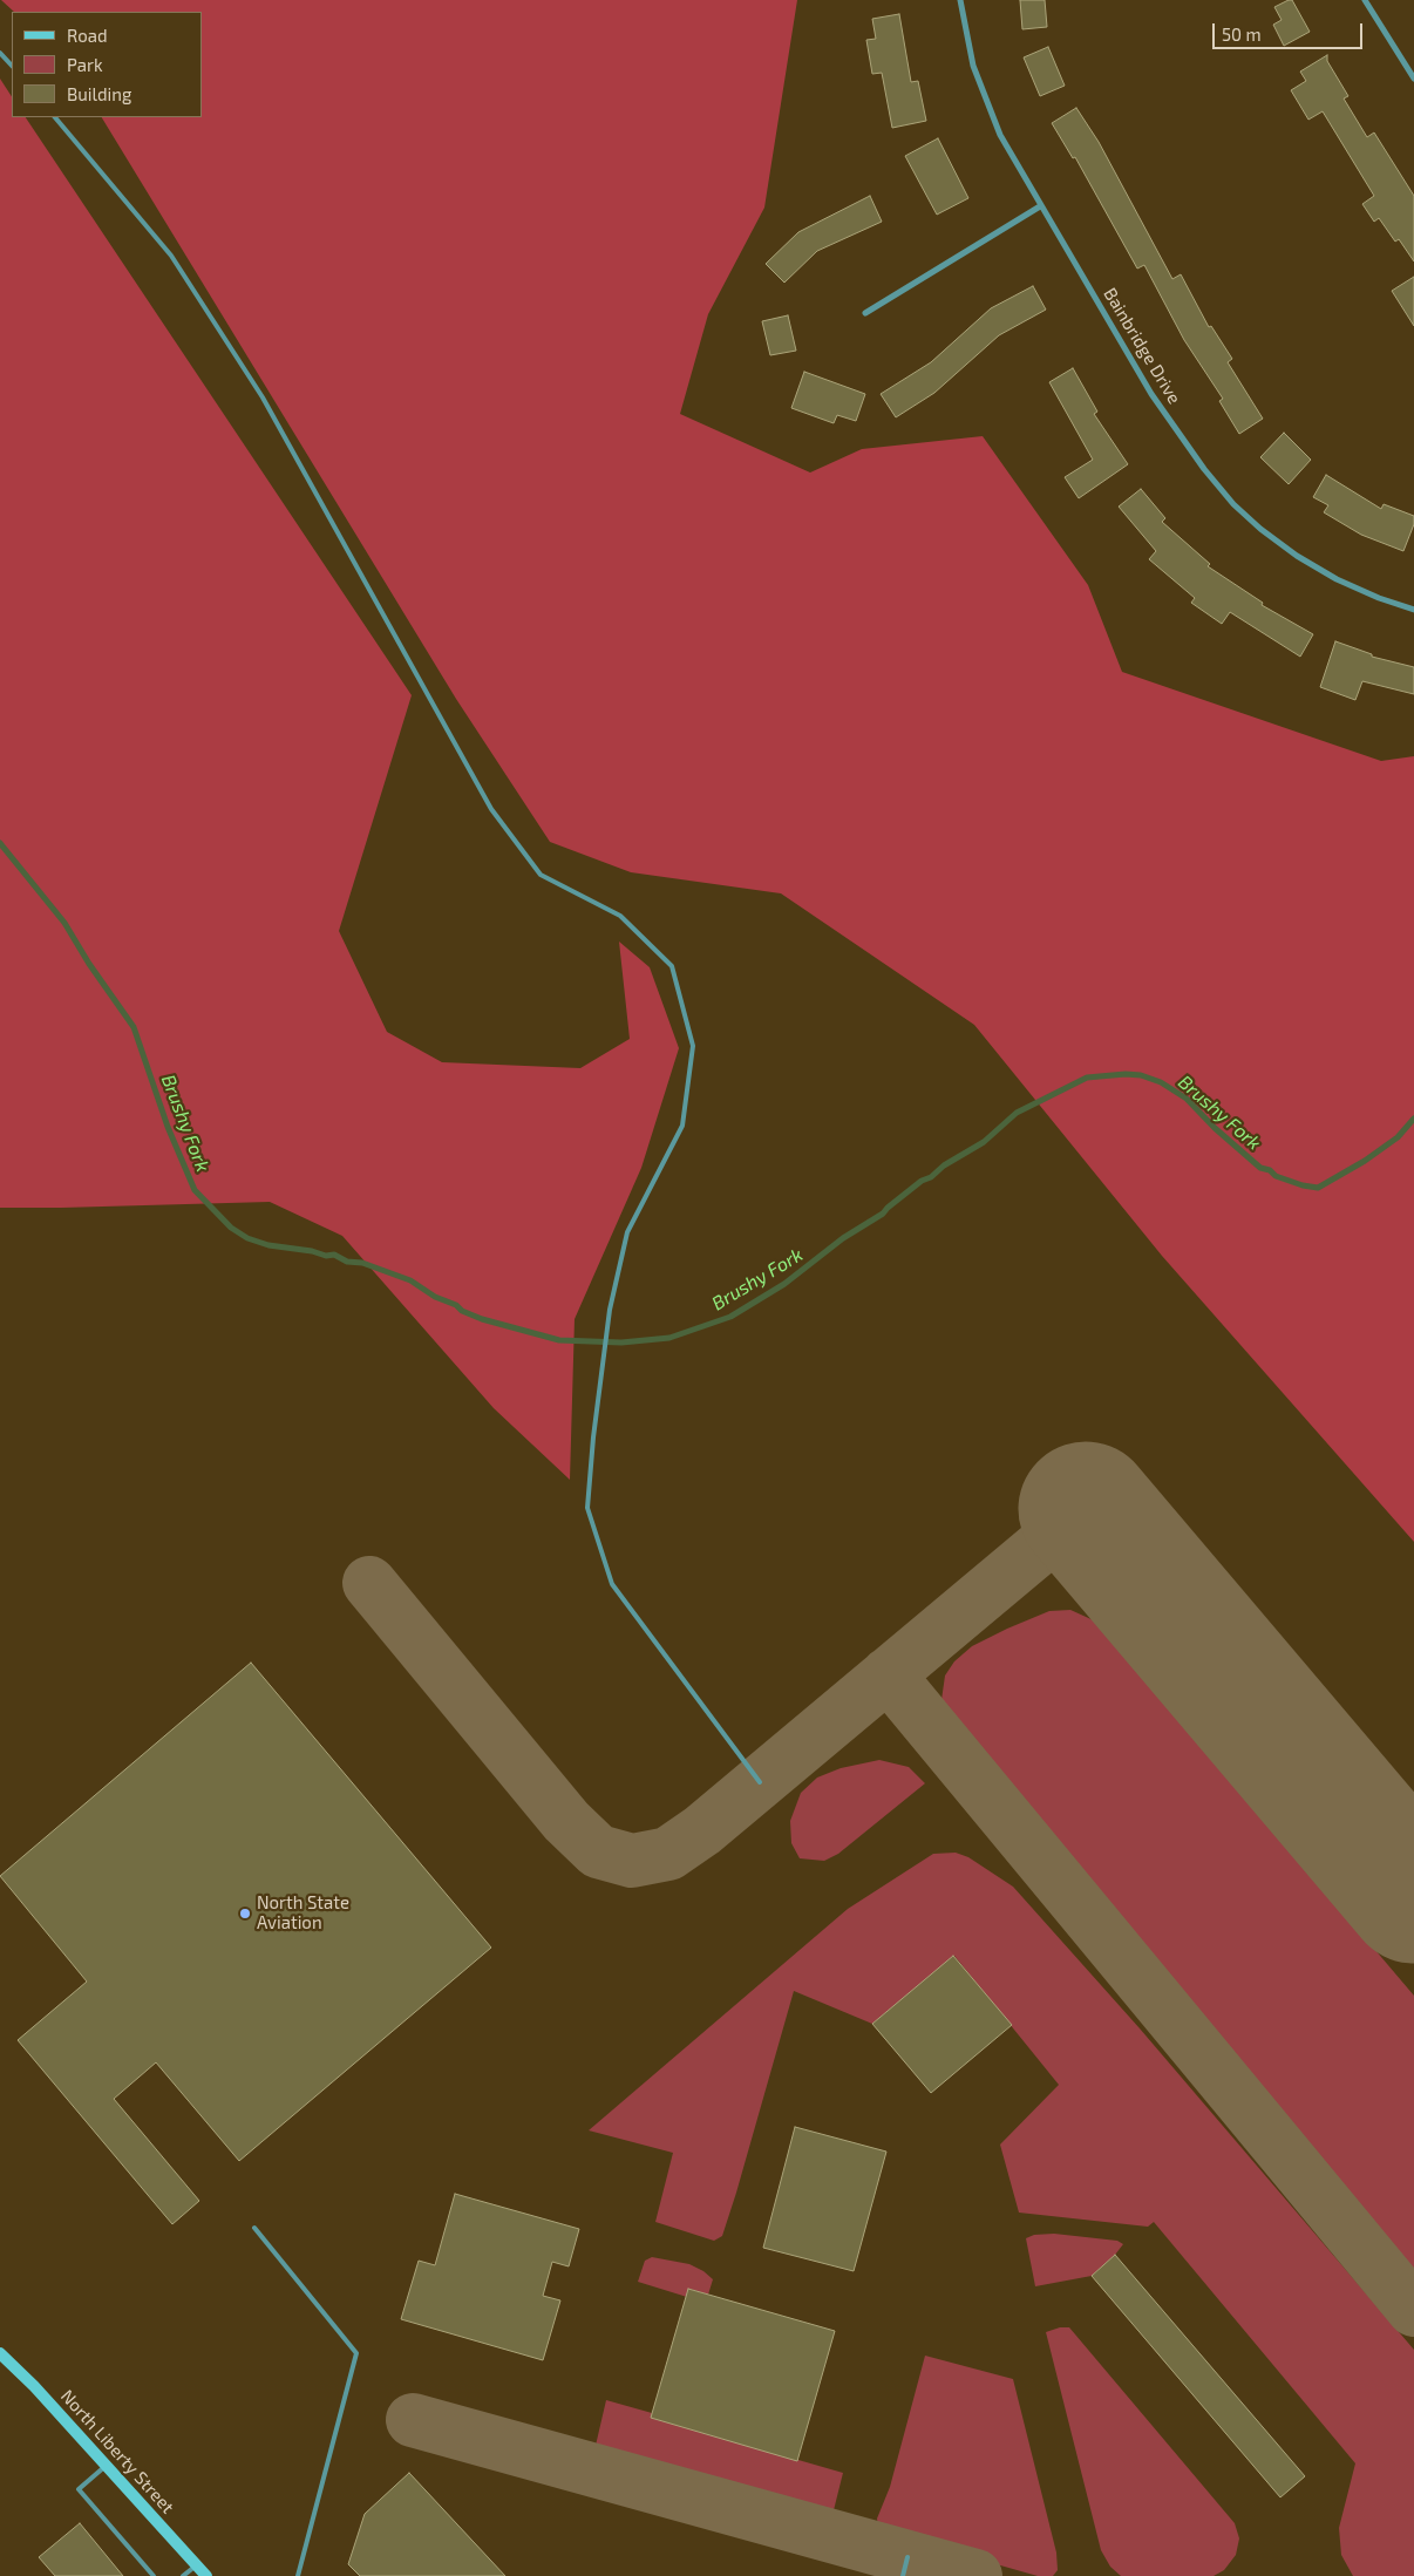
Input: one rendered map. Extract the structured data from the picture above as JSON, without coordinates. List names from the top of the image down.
{
  "streets": {
    "main road": ["North Liberty Street"],
    "street": ["Bainbridge Drive"]
  },
  "water": ["Brushy Fork"],
  "places": ["North State Aviation"],
  "legend": ["Road", "Park", "Building"],
  "scale_bar": "50 m"
}
